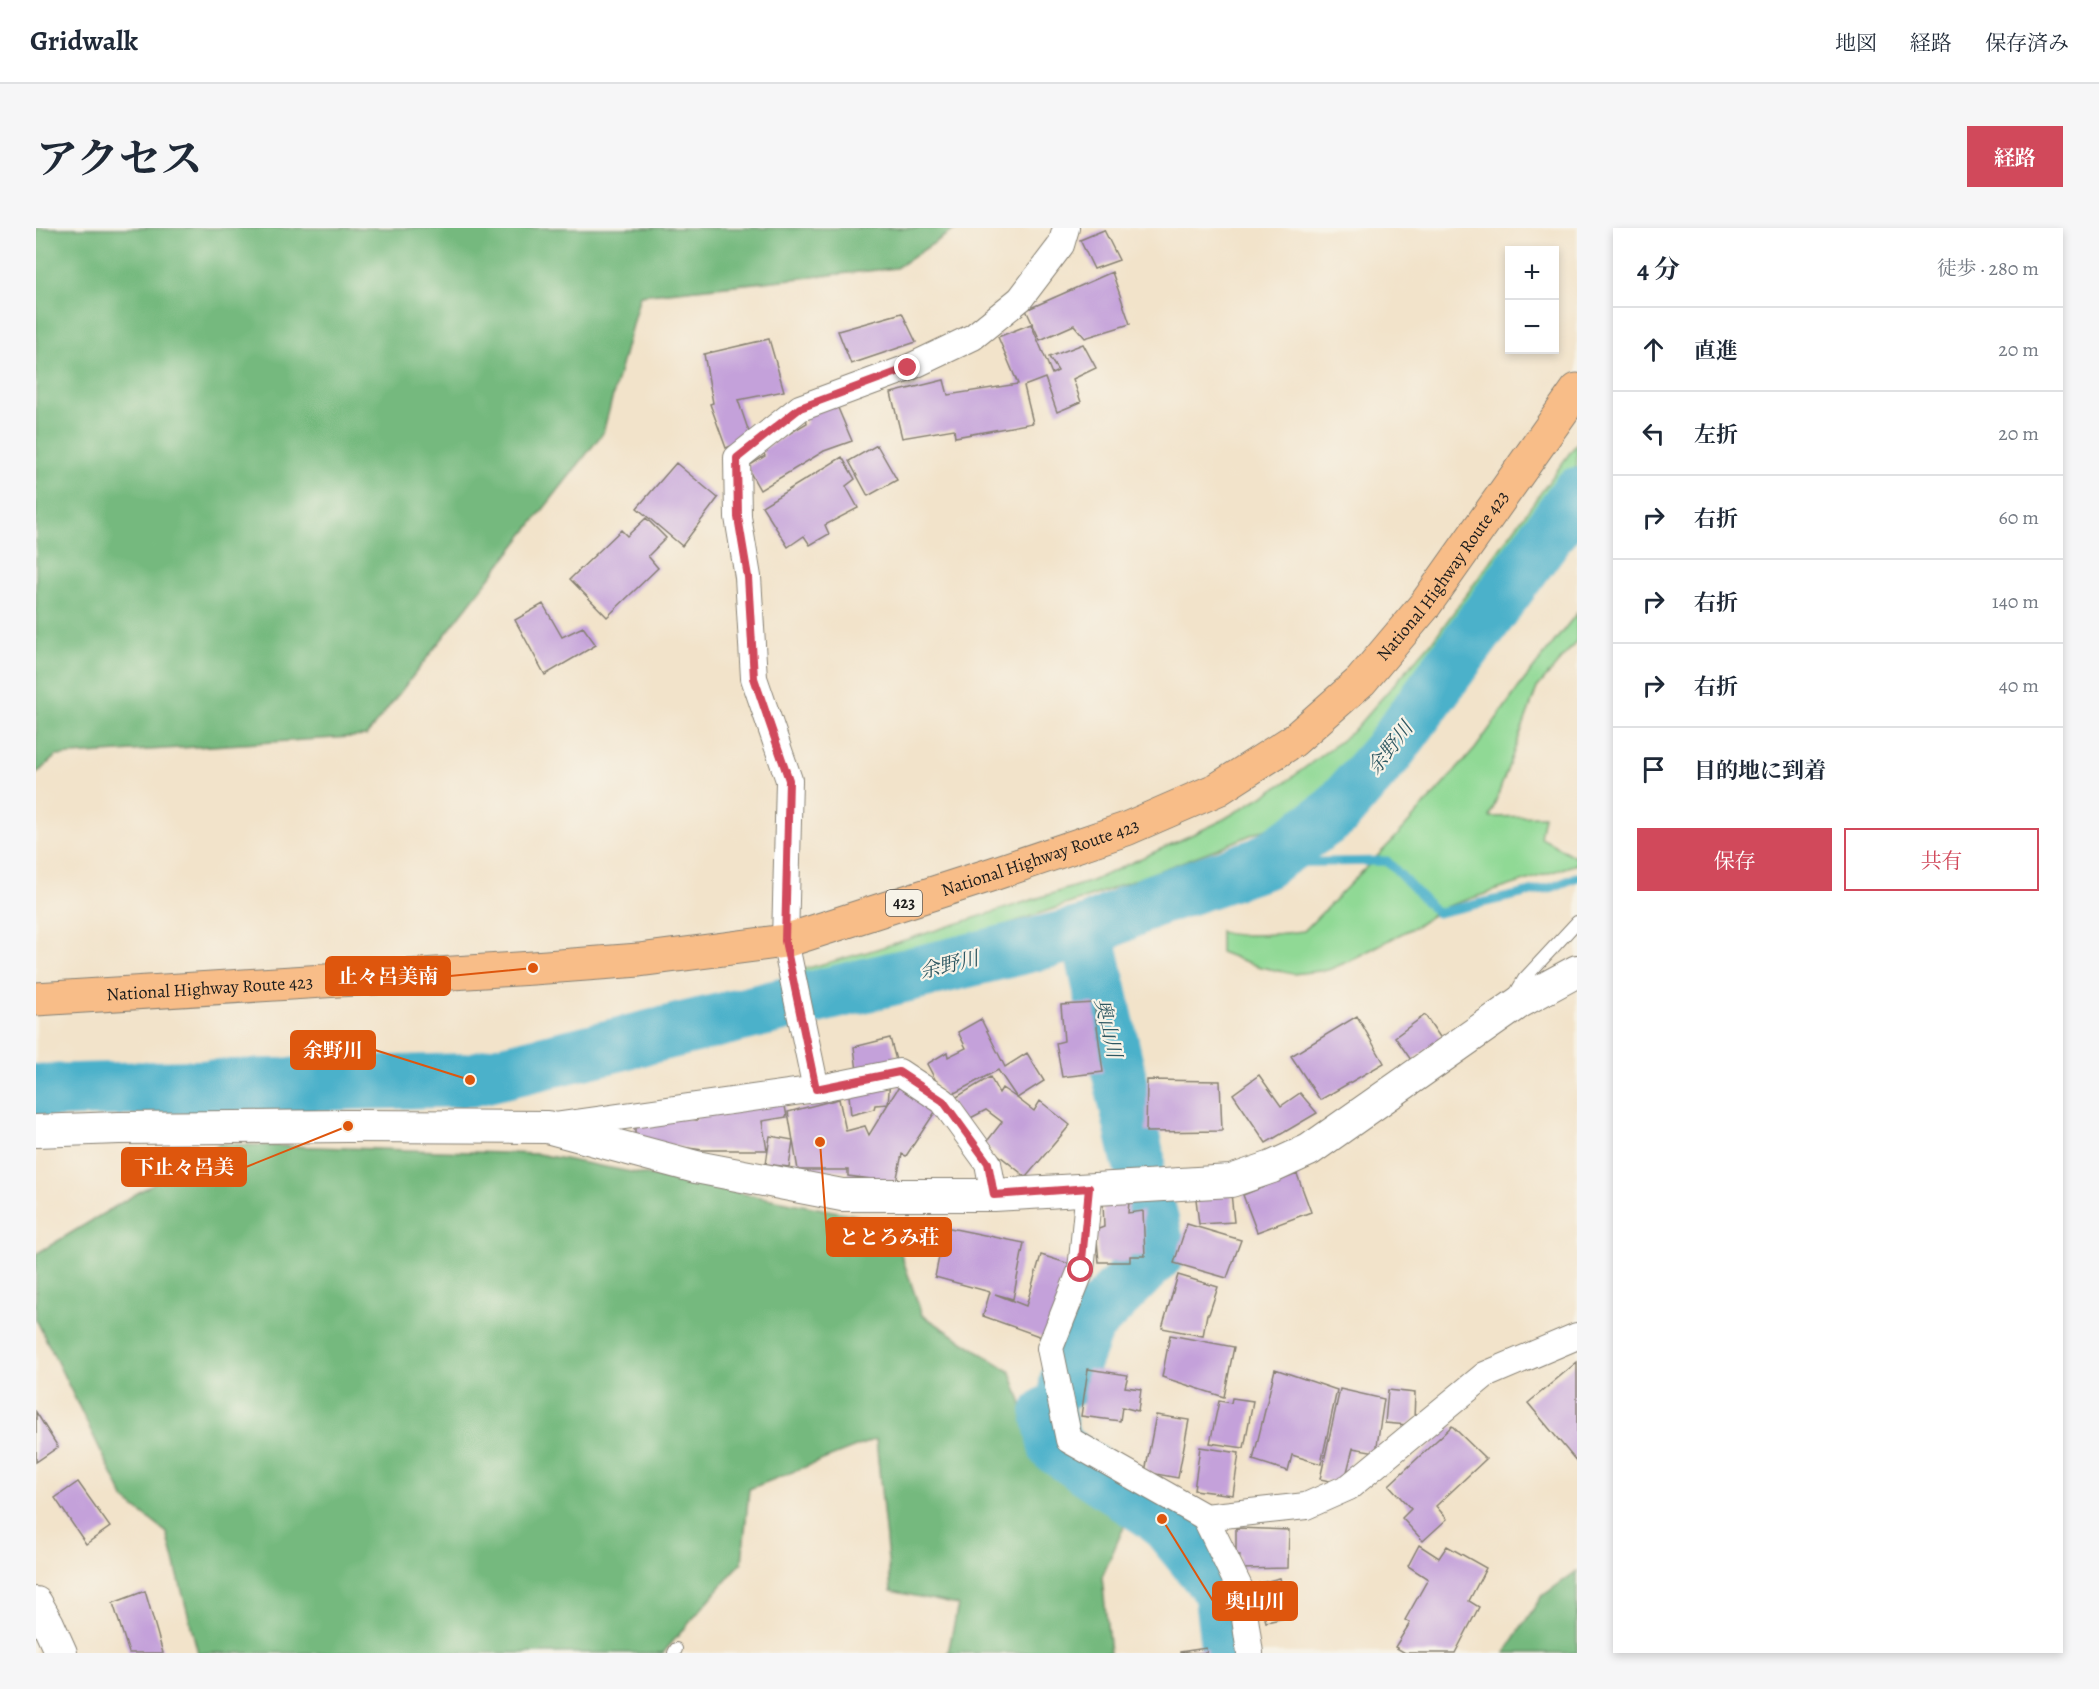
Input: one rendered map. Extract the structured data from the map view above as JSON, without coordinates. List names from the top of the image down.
{
  "streets": {
    "highway": ["National Highway Route 423", "423"]
  },
  "water": ["余野川", "奥山川"],
  "places": [
    "止々呂美南",
    "余野川",
    "下止々呂美",
    "ととろみ荘",
    "奥山川"
  ],
  "page": {
    "header": "Gridwalk",
    "nav": ["地図", "経路", "保存済み"],
    "title": "アクセス",
    "buttons": [
      "経路",
      ["保存", "共有"]
    ],
    "heading": ["4 分", "徒歩 · 280 m"],
    "map_buttons": ["+", "−"],
    "list": [
      ["直進", "20 m"],
      ["左折", "20 m"],
      ["右折", "60 m"],
      ["右折", "140 m"],
      ["右折", "40 m"],
      "目的地に到着"
    ]
  }
}
